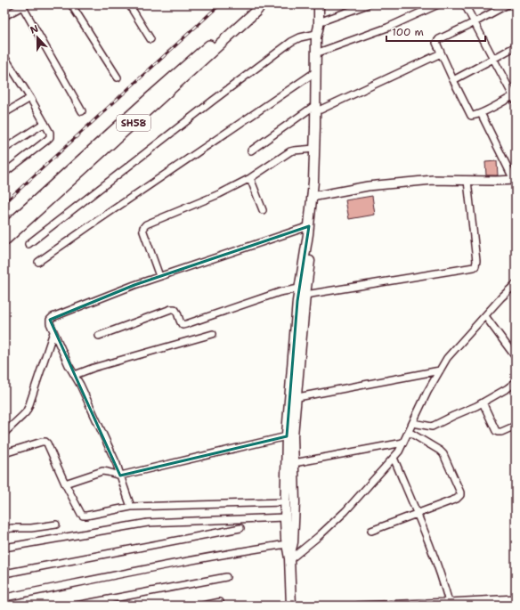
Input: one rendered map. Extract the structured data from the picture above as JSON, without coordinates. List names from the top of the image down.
{
  "streets": {
    "main road": ["SH58"]
  },
  "scale_bar": "100 m",
  "north": "top"
}
